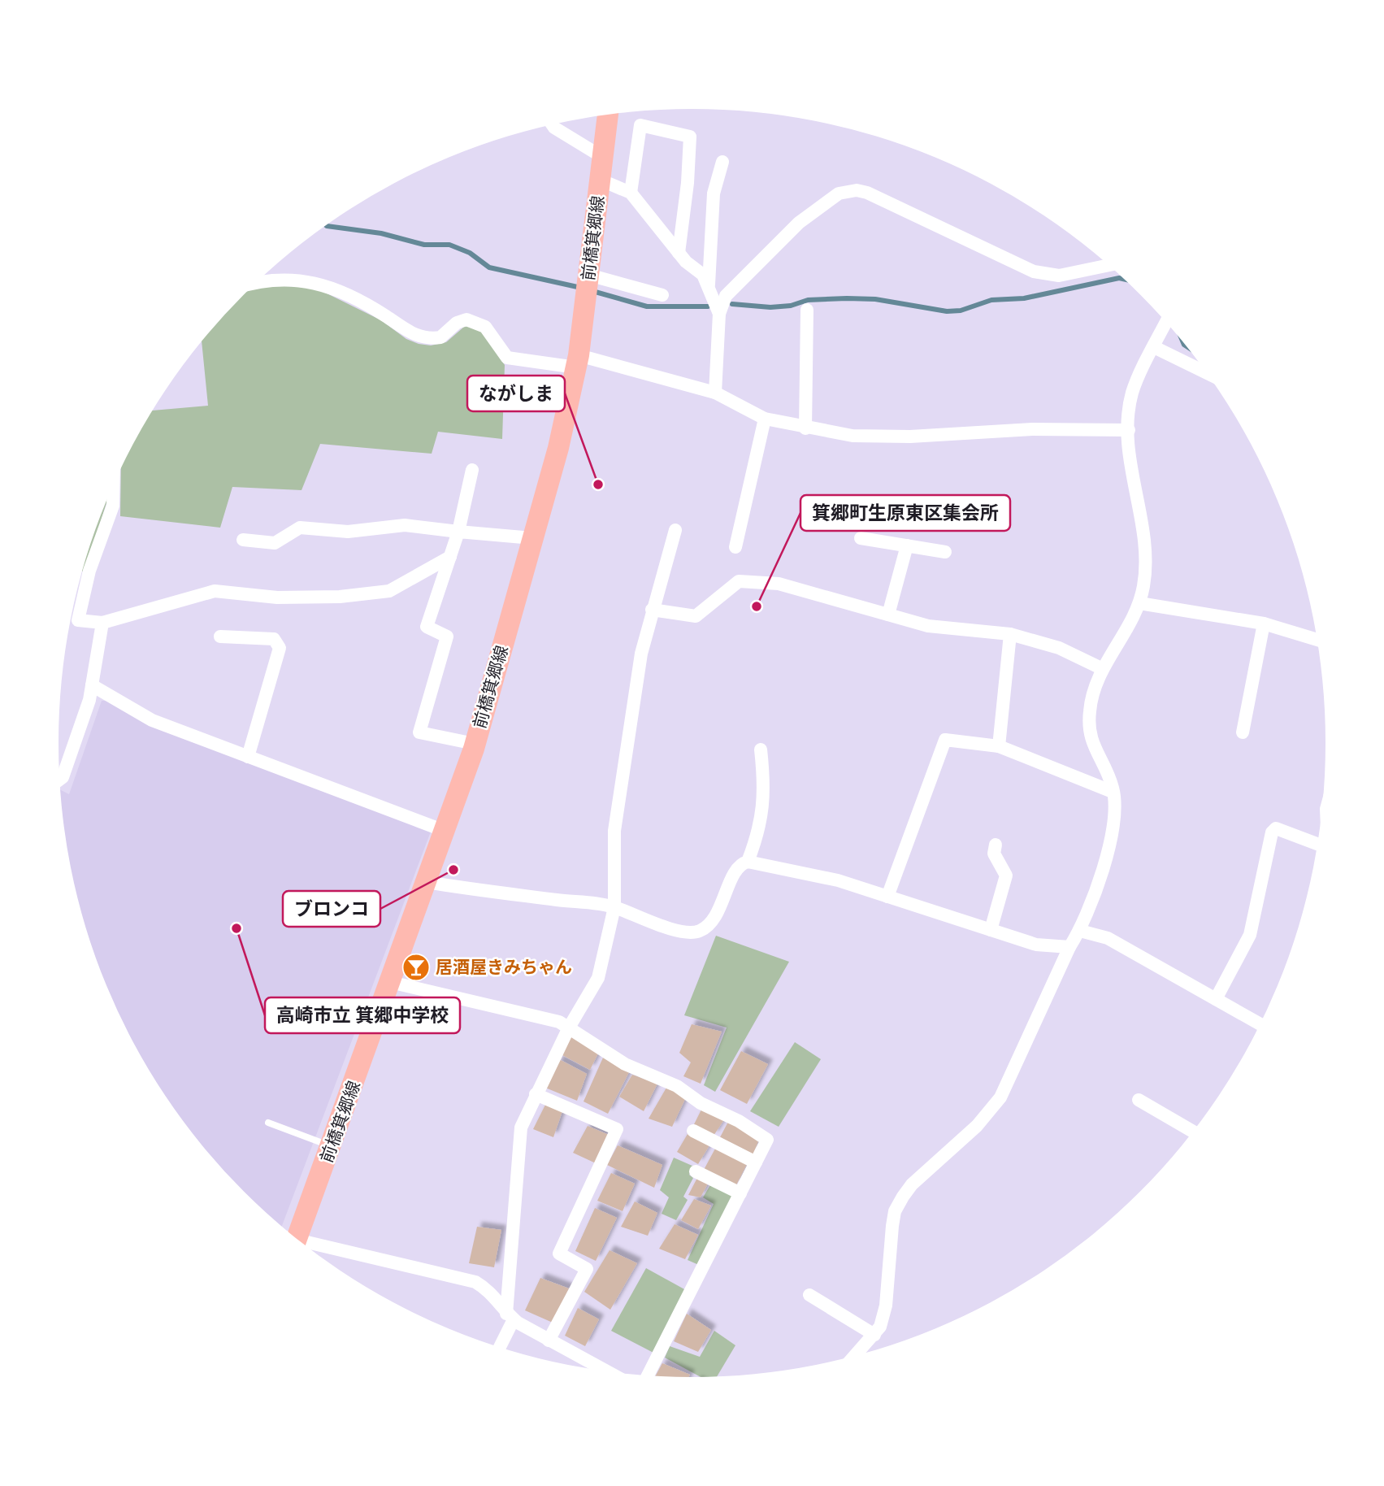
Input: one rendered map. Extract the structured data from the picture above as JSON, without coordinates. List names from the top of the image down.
{
  "streets": {
    "main road": ["前橋箕郷線"]
  },
  "places": {
    "other": [
      "ながしま",
      "箕郷町生原東区集会所",
      "ブロンコ",
      "高崎市立 箕郷中学校"
    ],
    "bar": ["居酒屋きみちゃん"]
  }
}
